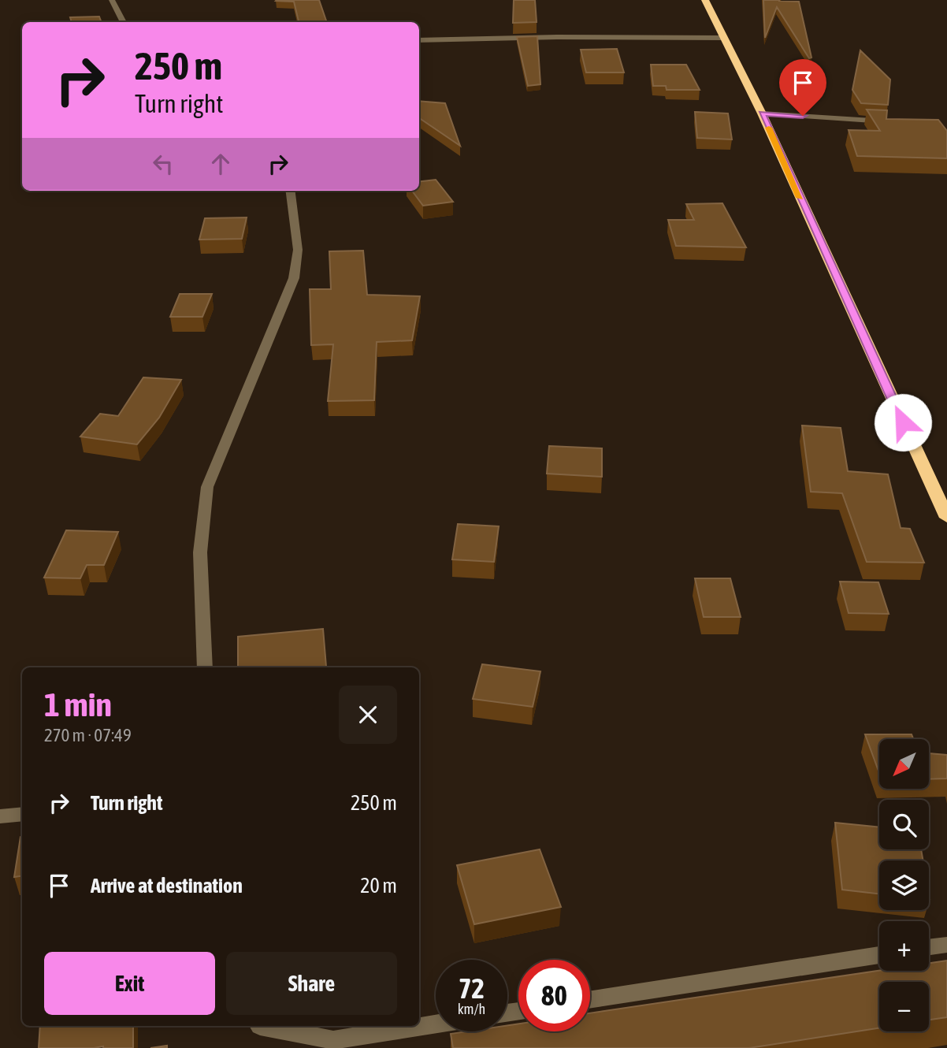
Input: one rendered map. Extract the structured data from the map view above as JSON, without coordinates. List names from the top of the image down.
{
  "north": "bottom left",
  "page": {
    "turn": ["250 m", "Turn right"],
    "heading": ["1 min", "270 m · 07:49"],
    "map_buttons": ["+", "−"],
    "list": [
      {
        "name": "Turn right",
        "value": "250 m"
      },
      {
        "name": "Arrive at destination",
        "value": "20 m"
      }
    ],
    "buttons": ["Exit", "Share"],
    "speed": "72 km/h",
    "limit": "80"
  }
}
